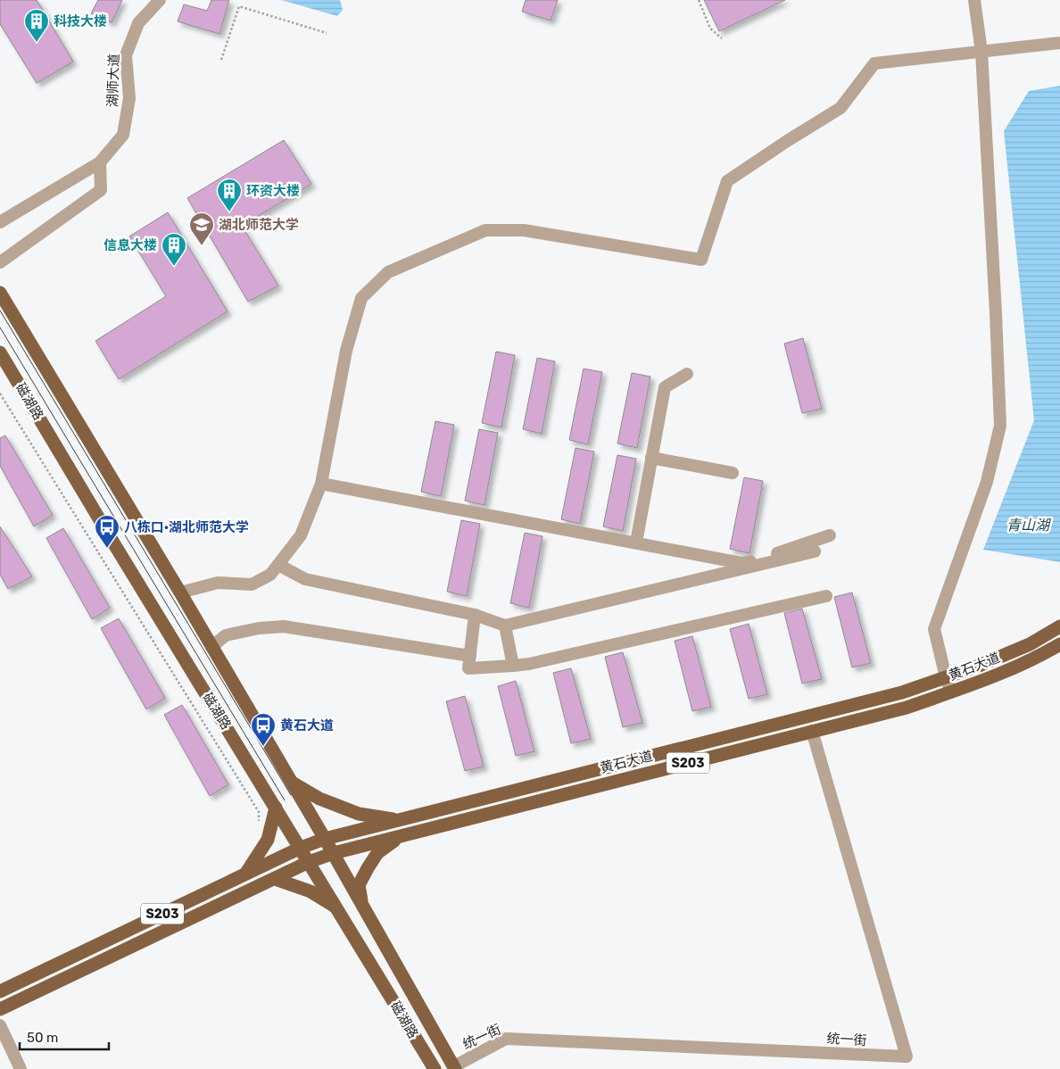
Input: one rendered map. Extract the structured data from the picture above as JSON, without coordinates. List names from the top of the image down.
{
  "streets": {
    "main road": ["磁湖路", "黄石大道", "S203"],
    "street": ["湖师大道", "统一街"]
  },
  "crossings": [
    ["磁湖路", "黄石大道"],
    ["磁湖路", "统一街"],
    ["黄石大道", "统一街"]
  ],
  "water": ["青山湖"],
  "places": {
    "building": ["科技大楼", "环资大楼", "信息大楼"],
    "school or university": ["湖北师范大学"],
    "bus stop": ["八栋口·湖北师范大学", "黄石大道"]
  },
  "scale_bar": "50 m"
}
